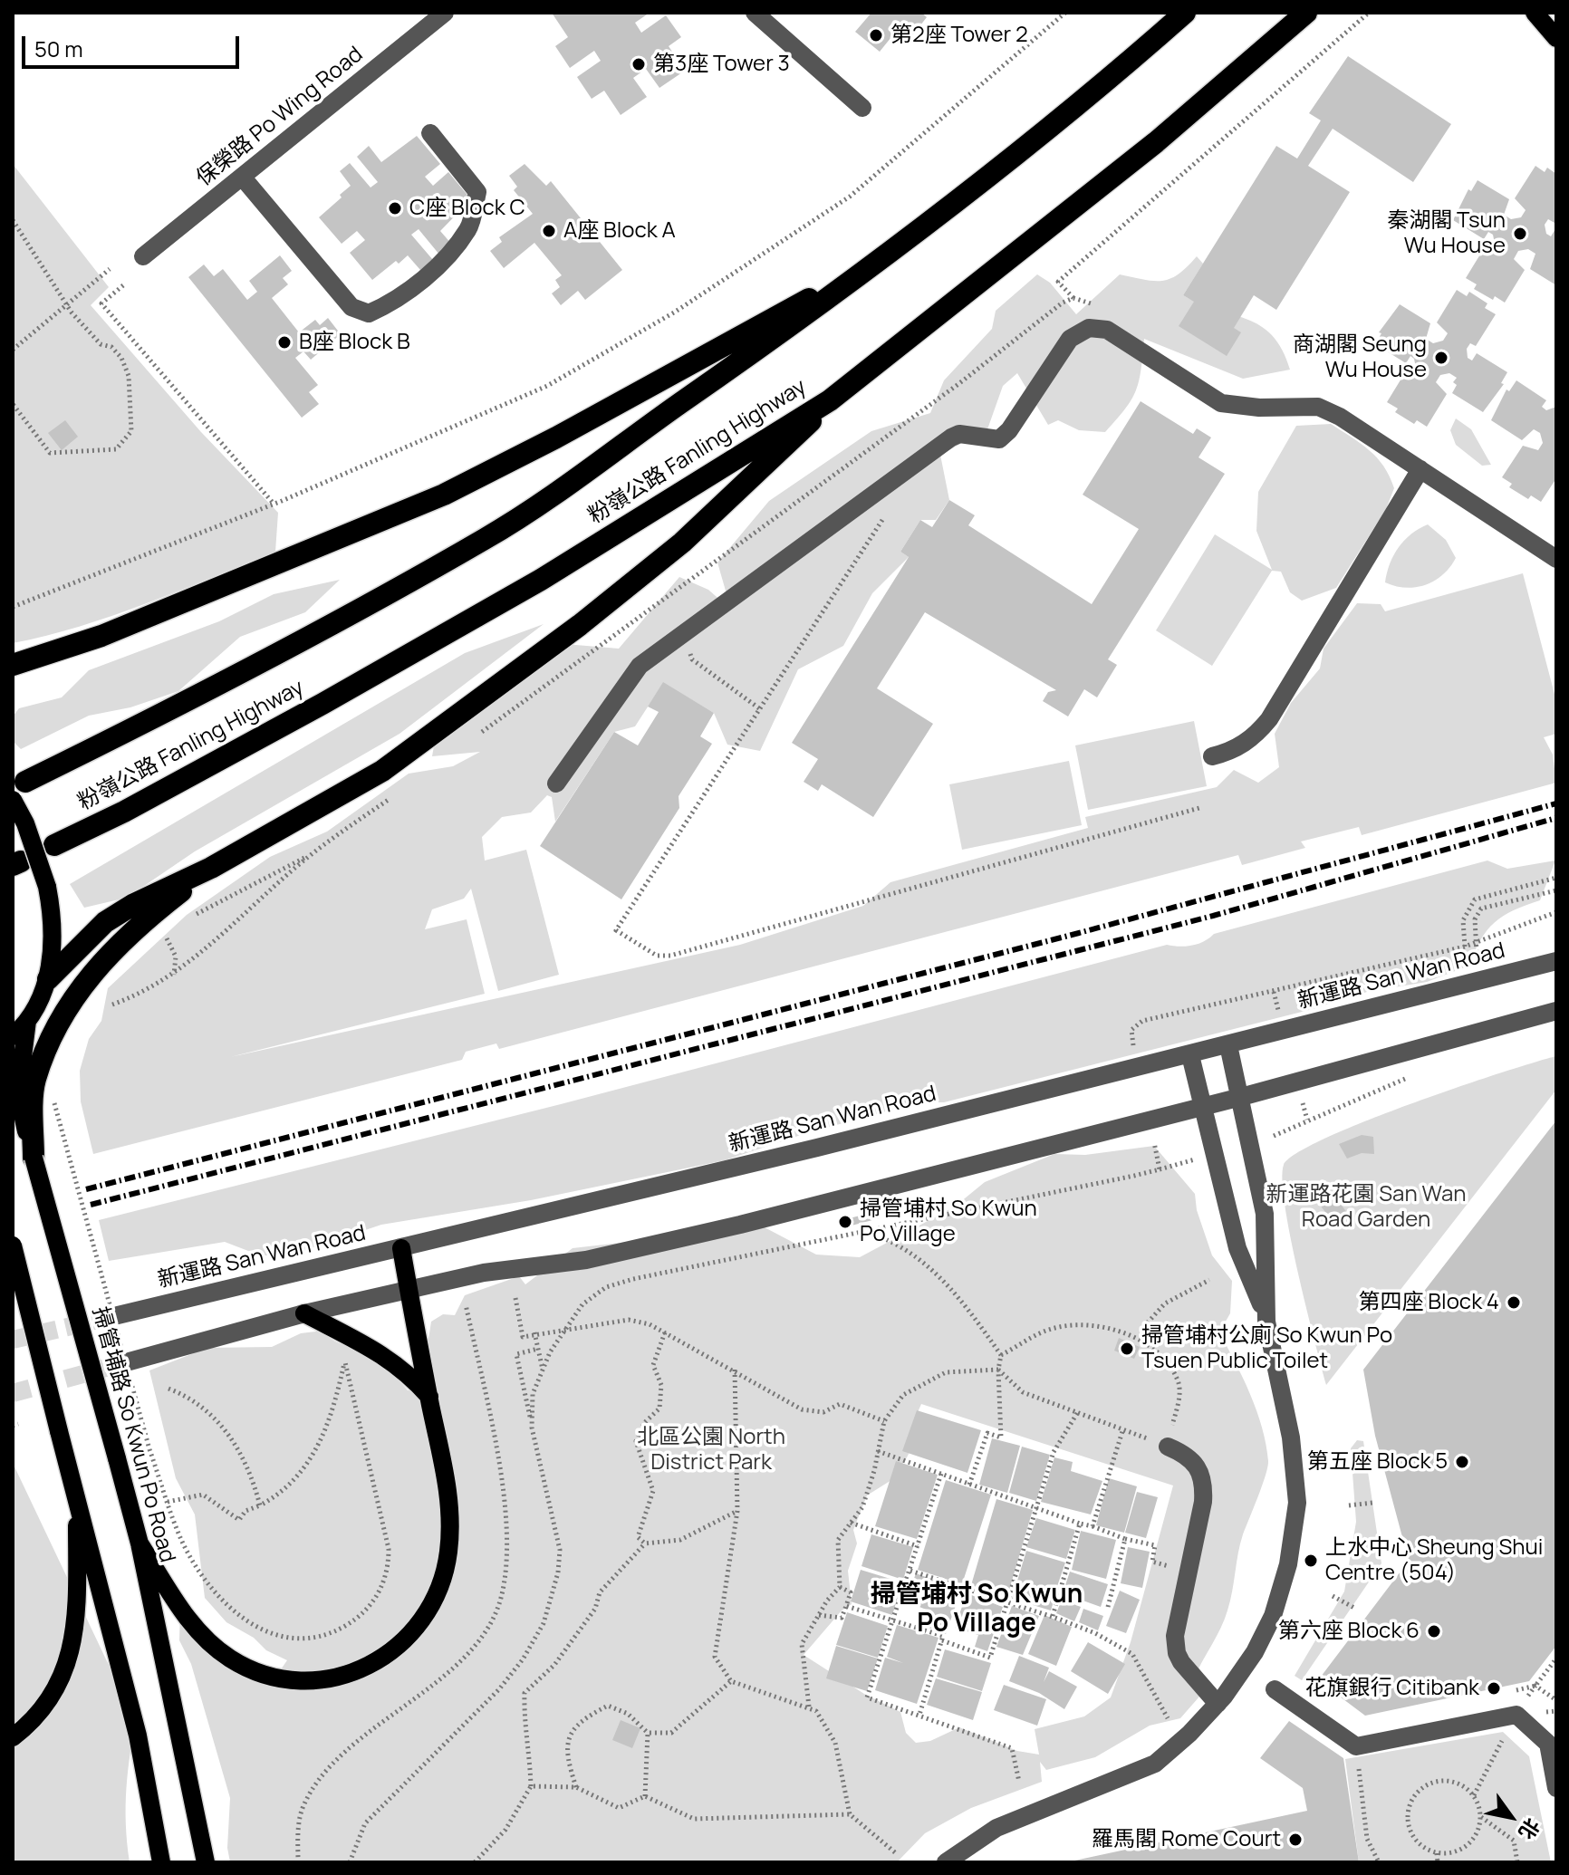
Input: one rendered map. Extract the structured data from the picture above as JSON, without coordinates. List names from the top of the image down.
{
  "streets": {
    "highway": ["粉嶺公路 Fanling Highway"],
    "main road": ["掃管埔路 So Kwun Po Road"],
    "street": ["保榮路 Po Wing Road", "新運路 San Wan Road"]
  },
  "districts": ["掃管埔村 So Kwun Po Village"],
  "parks": ["新運路花園 San Wan Road Garden", "北區公園 North District Park"],
  "places": [
    "第2座 Tower 2",
    "第3座 Tower 3",
    "C座 Block C",
    "A座 Block A",
    "秦湖閣 Tsun Wu House",
    "B座 Block B",
    "商湖閣 Seung Wu House",
    "掃管埔村 So Kwun Po Village",
    "第四座 Block 4",
    "掃管埔村公廁 So Kwun Po Tsuen Public Toilet",
    "第五座 Block 5",
    "上水中心 Sheung Shui Centre (504)",
    "第六座 Block 6",
    "花旗銀行 Citibank",
    "羅馬閣 Rome Court"
  ],
  "scale_bar": "50 m",
  "north": "bottom right"
}
